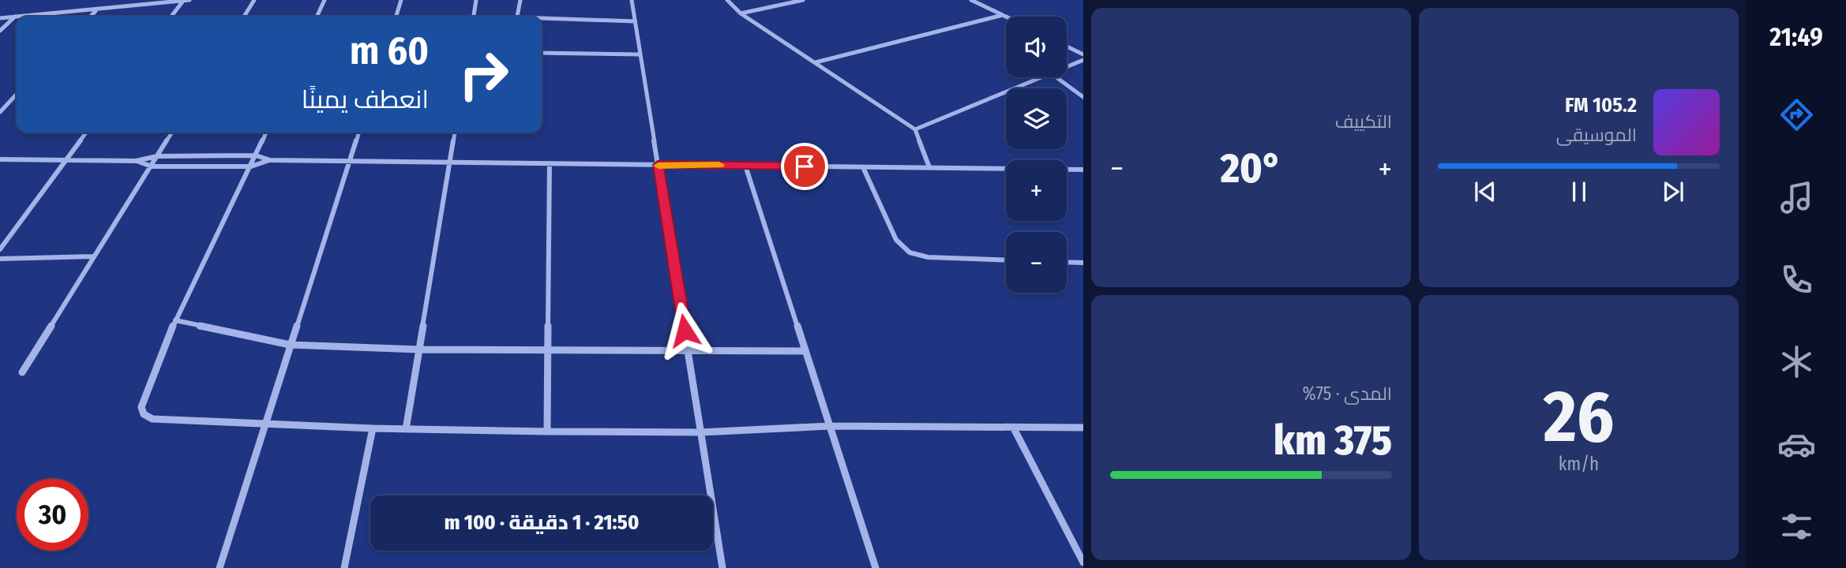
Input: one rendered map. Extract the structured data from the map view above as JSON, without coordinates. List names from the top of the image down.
{
  "page": {
    "tabs": "21:49",
    "tile": [
      "التكييف",
      ["26", "km/h"],
      ["المدى · 75%", "375 km"]
    ],
    "map_buttons": ["+", "−"],
    "turn": ["60 m", "انعطف يمينًا"],
    "song": ["105.2 FM", "الموسيقى"],
    "heat": ["−", "20°", "+"],
    "limit": "30",
    "trip": "21:50 · 1 دقيقة · 100 m"
  }
}
